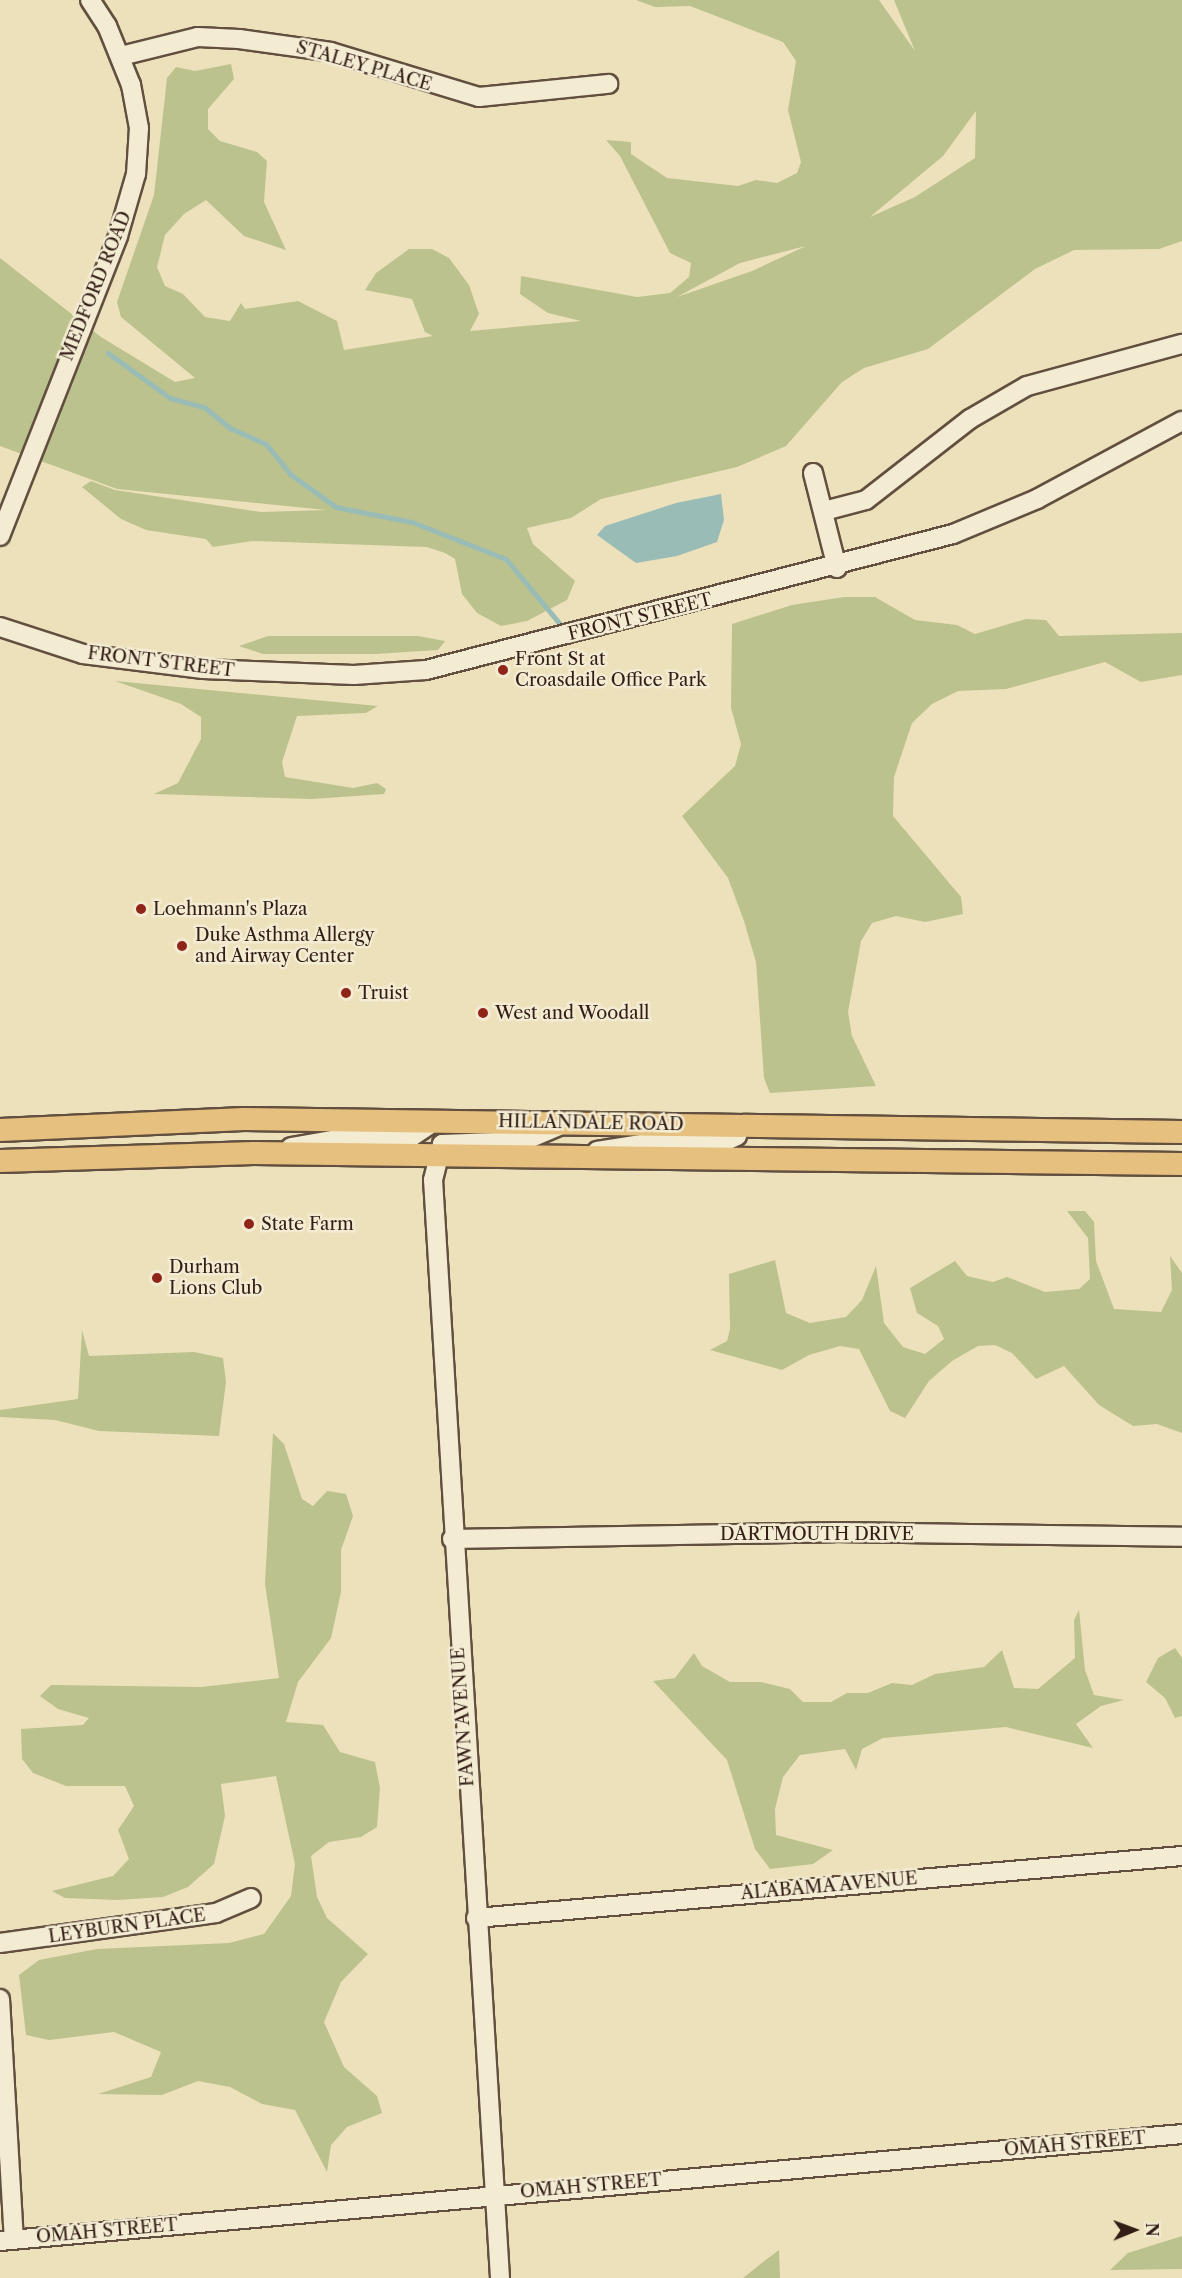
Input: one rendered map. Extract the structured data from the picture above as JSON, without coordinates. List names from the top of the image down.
{
  "streets": {
    "main road": ["HILLANDALE ROAD"],
    "street": [
      "STALEY PLACE",
      "MEDFORD ROAD",
      "FRONT STREET",
      "DARTMOUTH DRIVE",
      "FAWN AVENUE",
      "ALABAMA AVENUE",
      "LEYBURN PLACE",
      "OMAH STREET"
    ]
  },
  "crossings": [
    ["STALEY PLACE", "MEDFORD ROAD"],
    ["HILLANDALE ROAD", "FAWN AVENUE"],
    ["DARTMOUTH DRIVE", "FAWN AVENUE"],
    ["FAWN AVENUE", "ALABAMA AVENUE"],
    ["FAWN AVENUE", "OMAH STREET"]
  ],
  "places": [
    "Front St at Croasdaile Office Park",
    "Loehmann's Plaza",
    "Duke Asthma Allergy and Airway Center",
    "Truist",
    "West and Woodall",
    "State Farm",
    "Durham Lions Club"
  ],
  "north": "right"
}
